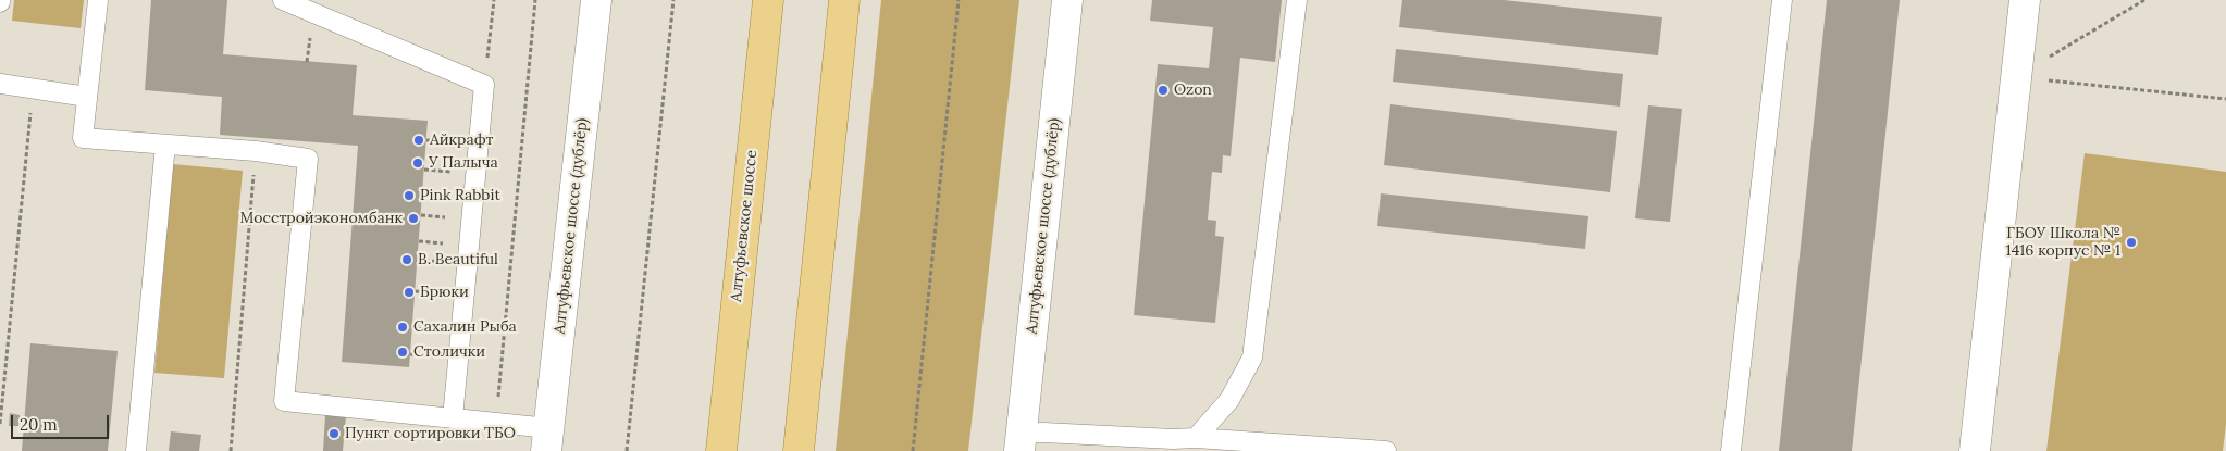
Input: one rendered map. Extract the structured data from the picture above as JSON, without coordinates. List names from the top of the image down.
{
  "streets": {
    "main road": ["Алтуфьевское шоссе"],
    "street": ["Алтуфьевское шоссе (дублёр)"]
  },
  "places": [
    "Ozon",
    "Айкрафт",
    "У Палыча",
    "Pink Rabbit",
    "Мосстройэкономбанк",
    "ГБОУ Школа № 1416 корпус № 1",
    "B. Beautiful",
    "Брюки",
    "Сахалин Рыба",
    "Столички",
    "Пункт сортировки ТБО"
  ],
  "scale_bar": "20 m"
}
